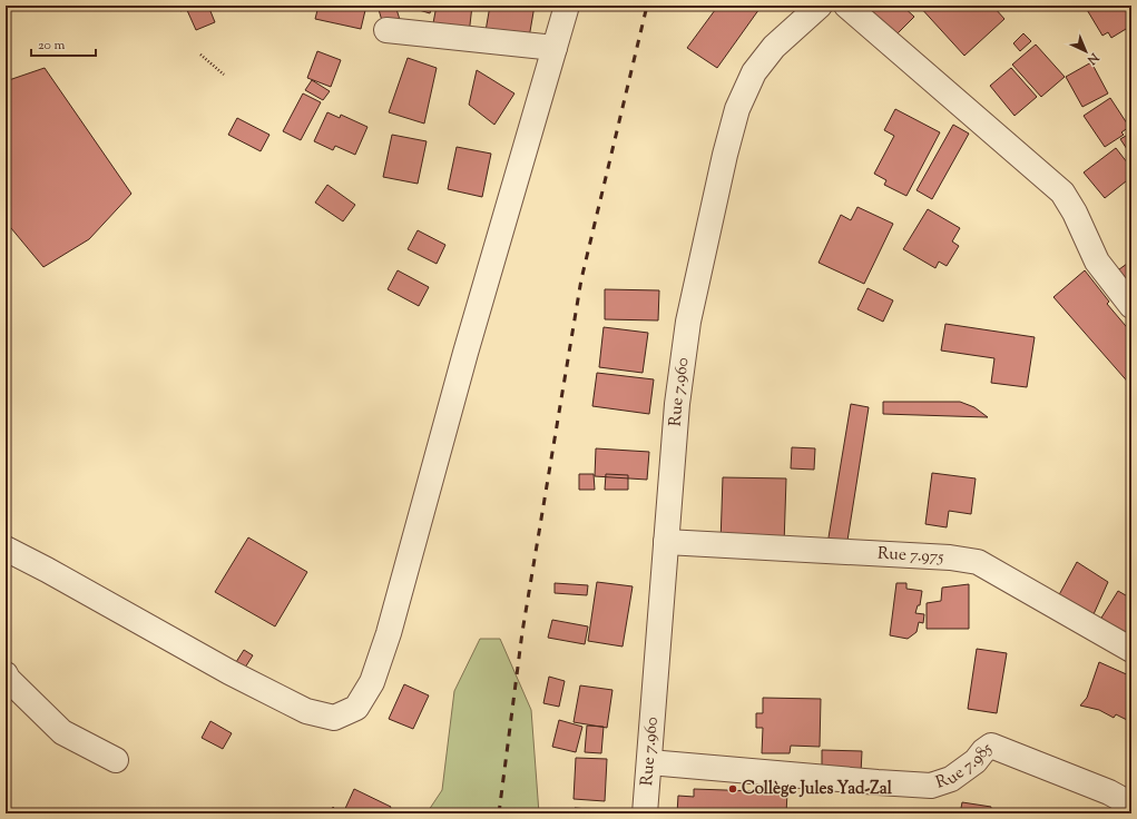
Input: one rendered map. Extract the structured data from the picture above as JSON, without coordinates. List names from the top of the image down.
{
  "streets": {
    "street": ["Rue 7.960", "Rue 7.975", "Rue 7.985"]
  },
  "crossings": [
    ["Rue 7.960", "Rue 7.975"],
    ["Rue 7.960", "Rue 7.985"]
  ],
  "places": ["Collège Jules Yad-Zal"],
  "scale_bar": "20 m",
  "north": "bottom right"
}
